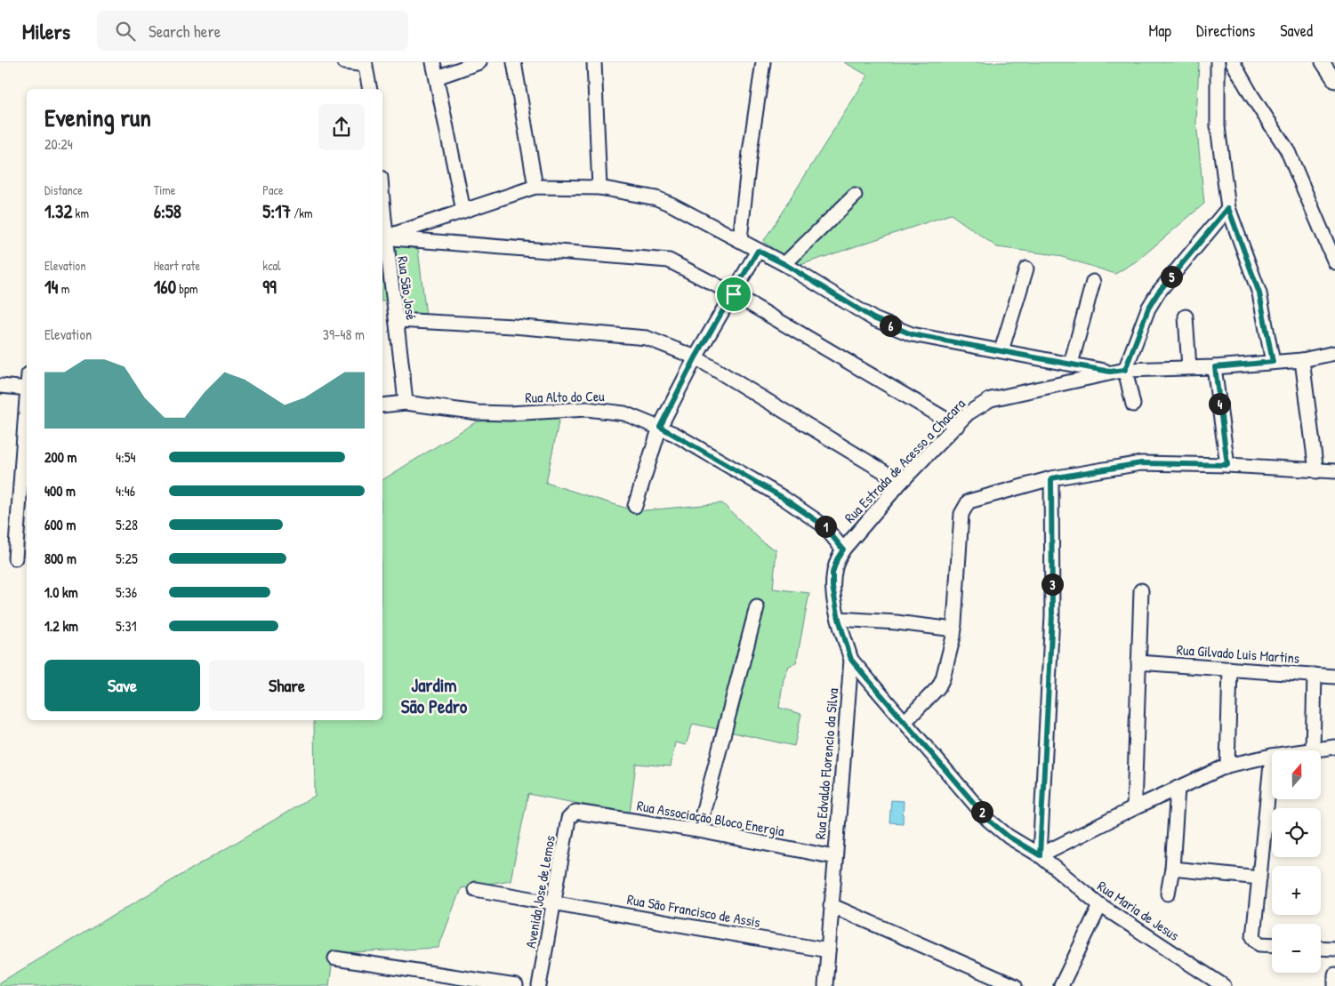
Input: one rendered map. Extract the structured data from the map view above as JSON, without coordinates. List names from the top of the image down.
{
  "streets": {
    "street": [
      "Rua São José",
      "Rua Alto do Ceu",
      "Rua Estrada de Acesso a Chacara",
      "Rua Gilvado Luis Martins",
      "Rua Edvaldo Florencio da Silva",
      "Rua Associação Bloco Energia",
      "Avenida Jose de Lemos",
      "Rua São Francisco de Assis",
      "Rua Maria de Jesus"
    ]
  },
  "crossings": [
    ["Rua São José", "Rua Alto do Ceu"],
    ["Rua Alto do Ceu", "Rua Estrada de Acesso a Chacara"],
    ["Rua Alto do Ceu", "Rua Edvaldo Florencio da Silva"],
    ["Rua Estrada de Acesso a Chacara", "Rua Edvaldo Florencio da Silva"],
    ["Rua Edvaldo Florencio da Silva", "Rua Associação Bloco Energia"],
    ["Rua Edvaldo Florencio da Silva", "Rua São Francisco de Assis"],
    ["Rua Edvaldo Florencio da Silva", "Rua Maria de Jesus"],
    ["Rua Associação Bloco Energia", "Avenida Jose de Lemos"],
    ["Avenida Jose de Lemos", "Rua São Francisco de Assis"]
  ],
  "districts": ["Jardim São Pedro"],
  "north": "top",
  "page": {
    "header": "Milers",
    "search": "Search here",
    "nav": ["Map", "Directions", "Saved"],
    "heading": ["Evening run", "20:24"],
    "stats": [
      ["Distance", "1.32 km"],
      ["Time", "6:58"],
      ["Pace", "5:17 /km"],
      ["Elevation", "14 m"],
      ["Heart rate", "160 bpm"],
      ["kcal", "99"]
    ],
    "pins": [
      "5",
      "6",
      "4",
      "1",
      "3",
      "2"
    ],
    "chart": ["Elevation", "39–48 m"],
    "list": [
      {
        "name": "200 m",
        "note": "4:54"
      },
      {
        "name": "400 m",
        "note": "4:46"
      },
      {
        "name": "600 m",
        "note": "5:28"
      },
      {
        "name": "800 m",
        "note": "5:25"
      },
      {
        "name": "1.0 km",
        "note": "5:36"
      },
      {
        "name": "1.2 km",
        "note": "5:31"
      }
    ],
    "buttons": ["Save", "Share"],
    "map_buttons": ["+", "−"]
  }
}
